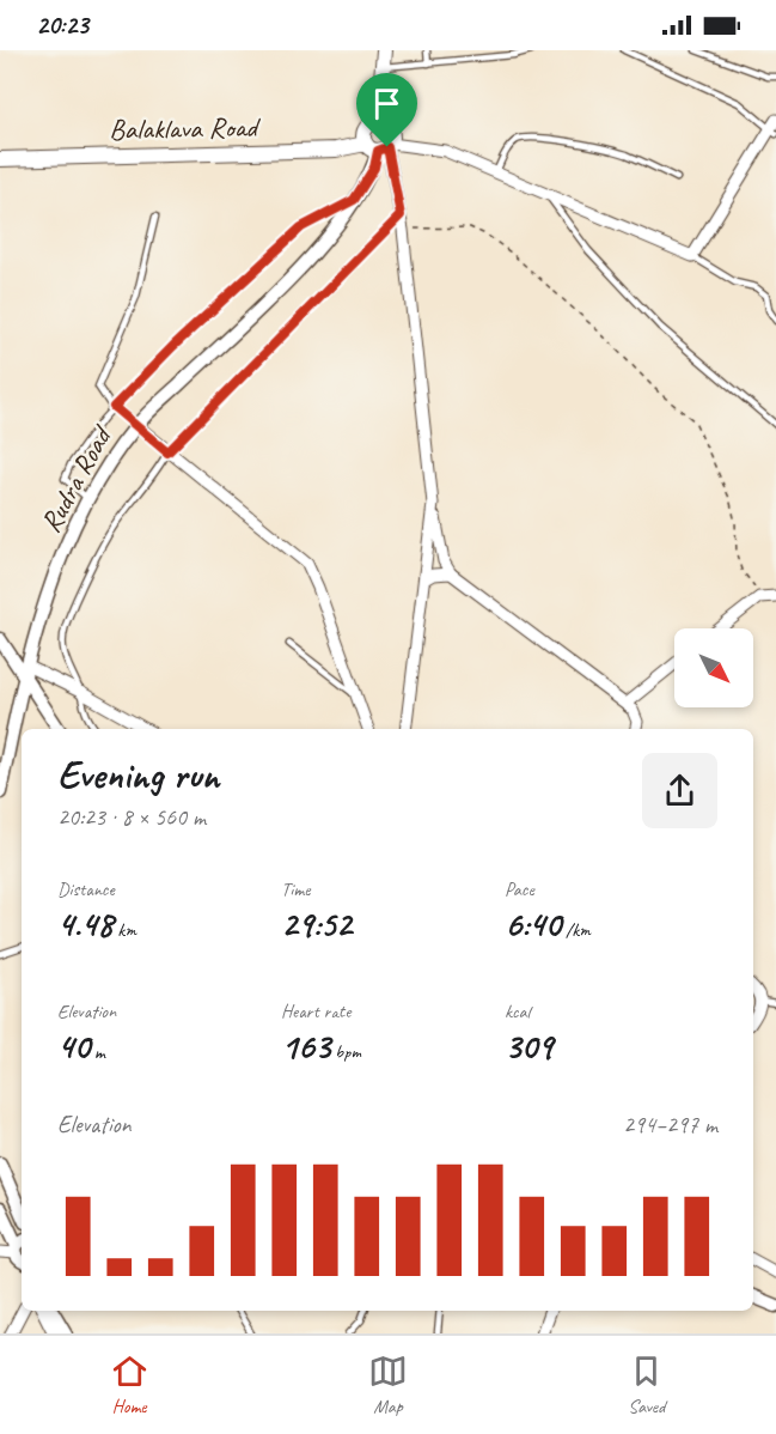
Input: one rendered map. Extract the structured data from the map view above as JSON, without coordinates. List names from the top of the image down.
{
  "streets": {
    "main road": ["Balaklava Road"],
    "street": ["Rudra Road"]
  },
  "crossings": [
    ["Balaklava Road", "Rudra Road"]
  ],
  "north": "bottom right",
  "page": {
    "status": "20:23",
    "heading": ["Evening run", "20:23 · 8 × 560 m"],
    "stats": [
      ["Distance", "4.48 km"],
      ["Time", "29:52"],
      ["Pace", "6:40 /km"],
      ["Elevation", "40 m"],
      ["Heart rate", "163 bpm"],
      ["kcal", "309"]
    ],
    "chart": ["Elevation", "294–297 m"],
    "tabs": ["Home", "Map", "Saved"]
  }
}
